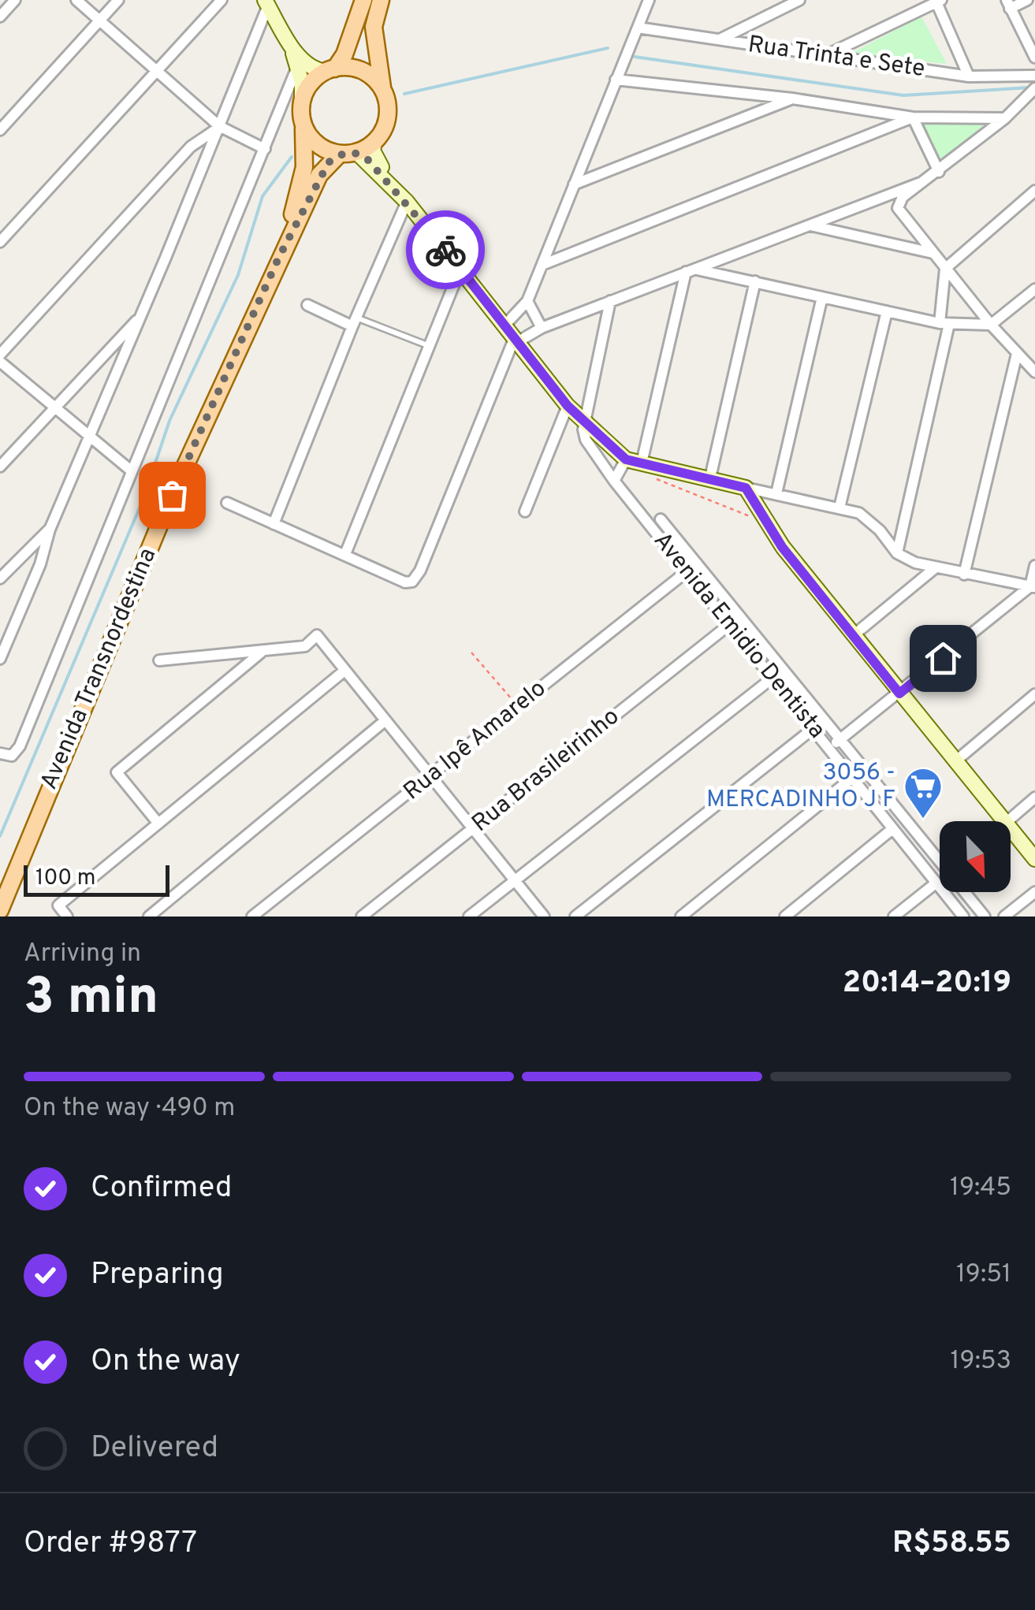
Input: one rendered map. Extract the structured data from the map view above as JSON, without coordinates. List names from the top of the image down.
{
  "streets": {
    "main road": ["Avenida Transnordestina"],
    "street": [
      "Rua Trinta e Sete",
      "Avenida Emidio Dentista",
      "Rua Ipê Amarelo",
      "Rua Brasileirinho"
    ]
  },
  "crossings": [
    ["Avenida Emidio Dentista", "Rua Ipê Amarelo"],
    ["Avenida Emidio Dentista", "Rua Brasileirinho"]
  ],
  "places": {
    "supermarket": ["3056 - MERCADINHO J F"]
  },
  "scale_bar": "100 m",
  "north": "bottom right",
  "page": {
    "scale": "100 m",
    "heading": ["3 min", "Arriving in", "20:14–20:19"],
    "panel": ["Order #9877", "R$58.55"],
    "bar": "On the way · 490 m",
    "list": [
      ["Confirmed", "19:45"],
      ["Preparing", "19:51"],
      ["On the way", "19:53"],
      "Delivered"
    ]
  }
}
